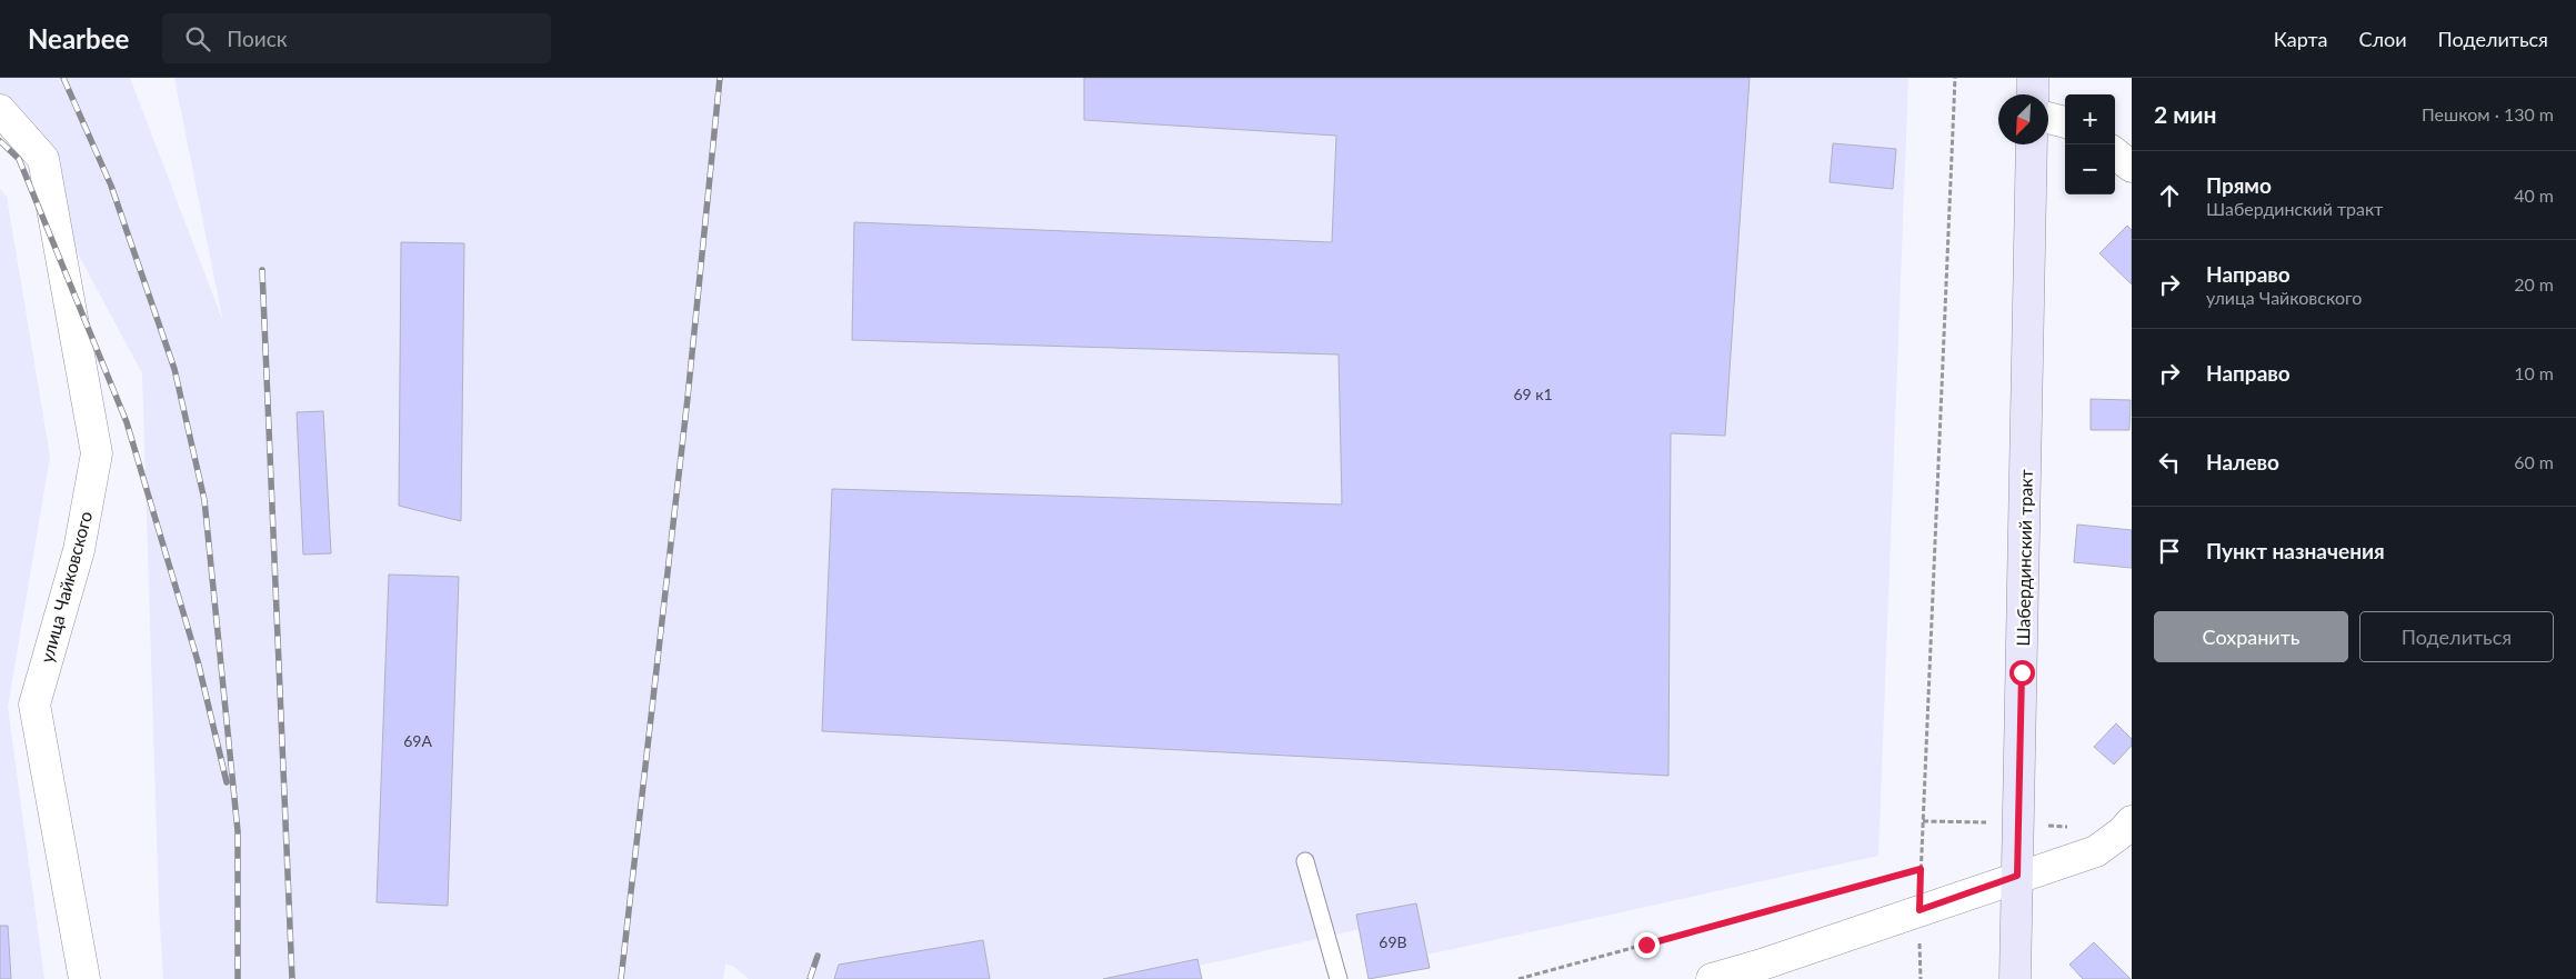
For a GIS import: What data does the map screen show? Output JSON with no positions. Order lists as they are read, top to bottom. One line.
{"streets":{"main road":["Шабердинский тракт"],"street":["улица Чайковского"]},"house_numbers":["69 к1","69А","69В"],"north":"bottom left","page":{"header":"Nearbee","search":"Поиск","nav":["Карта","Слои","Поделиться"],"heading":["2 мин","Пешком · 130 m"],"map_buttons":["+","−"],"list":[["Прямо","Шабердинский тракт","40 m"],["Направо","улица Чайковского","20 m"],["Направо","10 m"],["Налево","60 m"],"Пункт назначения"],"buttons":["Сохранить","Поделиться"]}}
